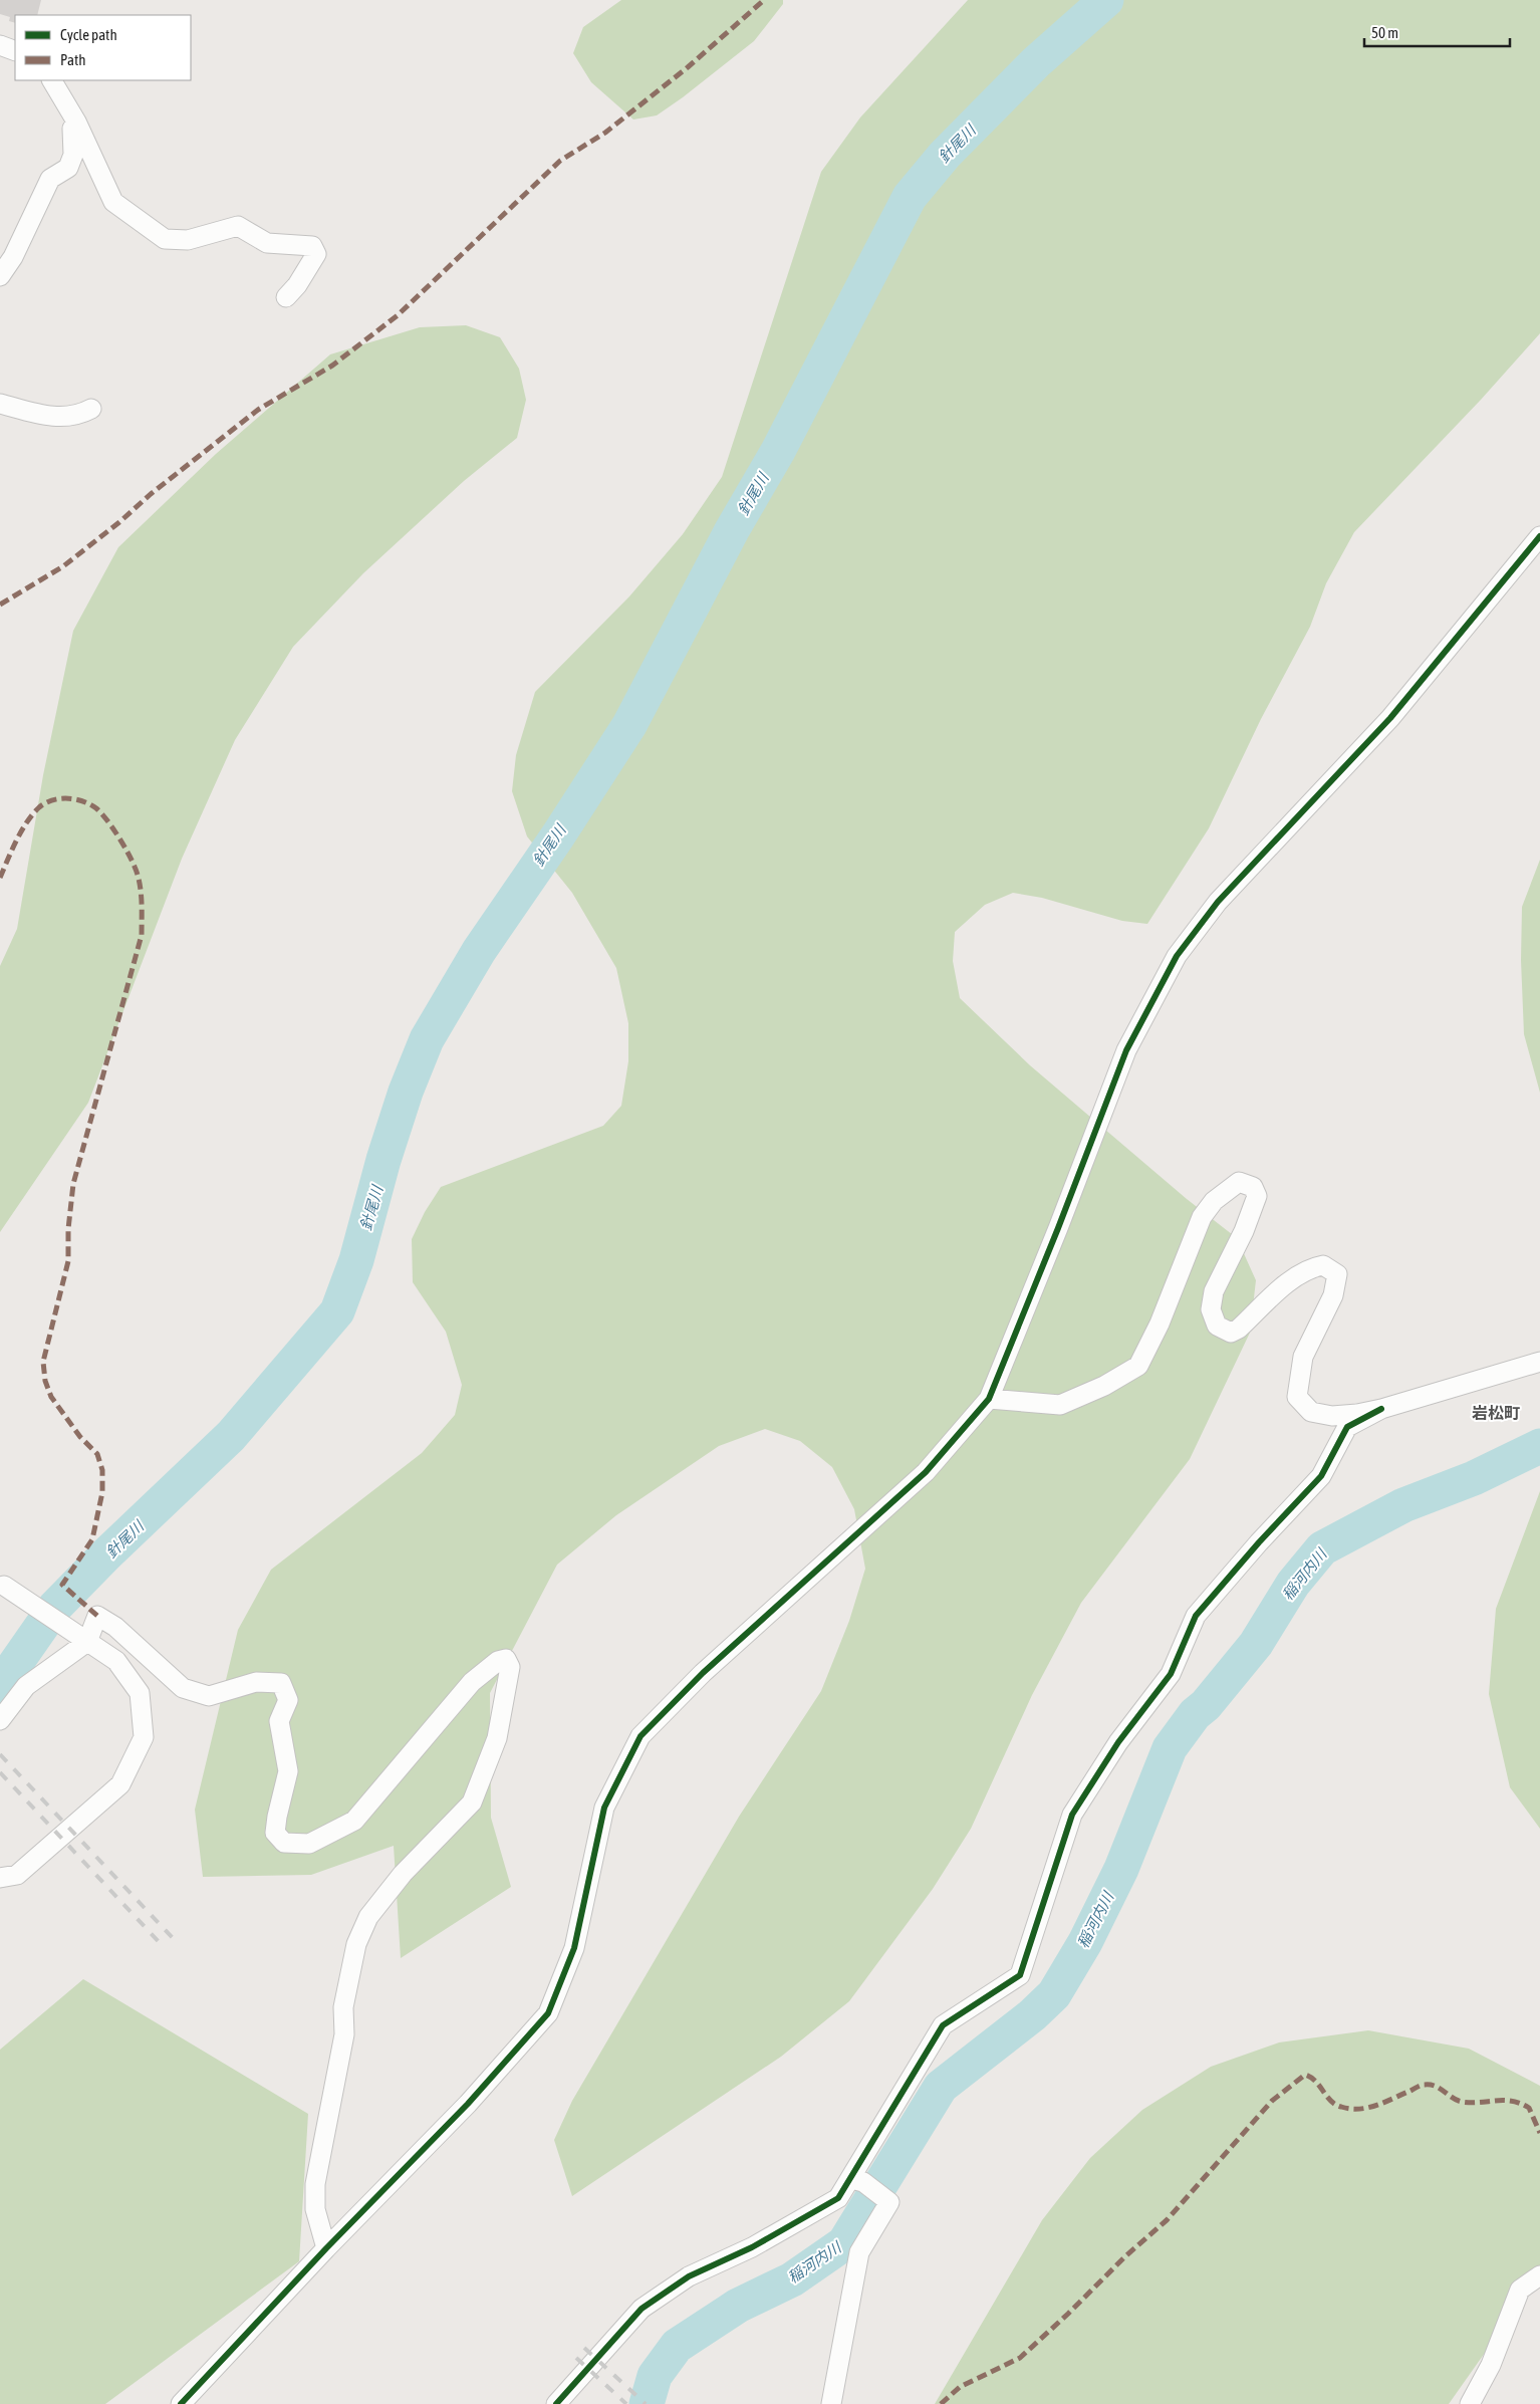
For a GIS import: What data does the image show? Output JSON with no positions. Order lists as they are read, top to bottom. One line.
{"districts":["岩松町"],"water":["針尾川","稲河内川"],"legend":["Cycle path","Path"],"scale_bar":"50 m"}
